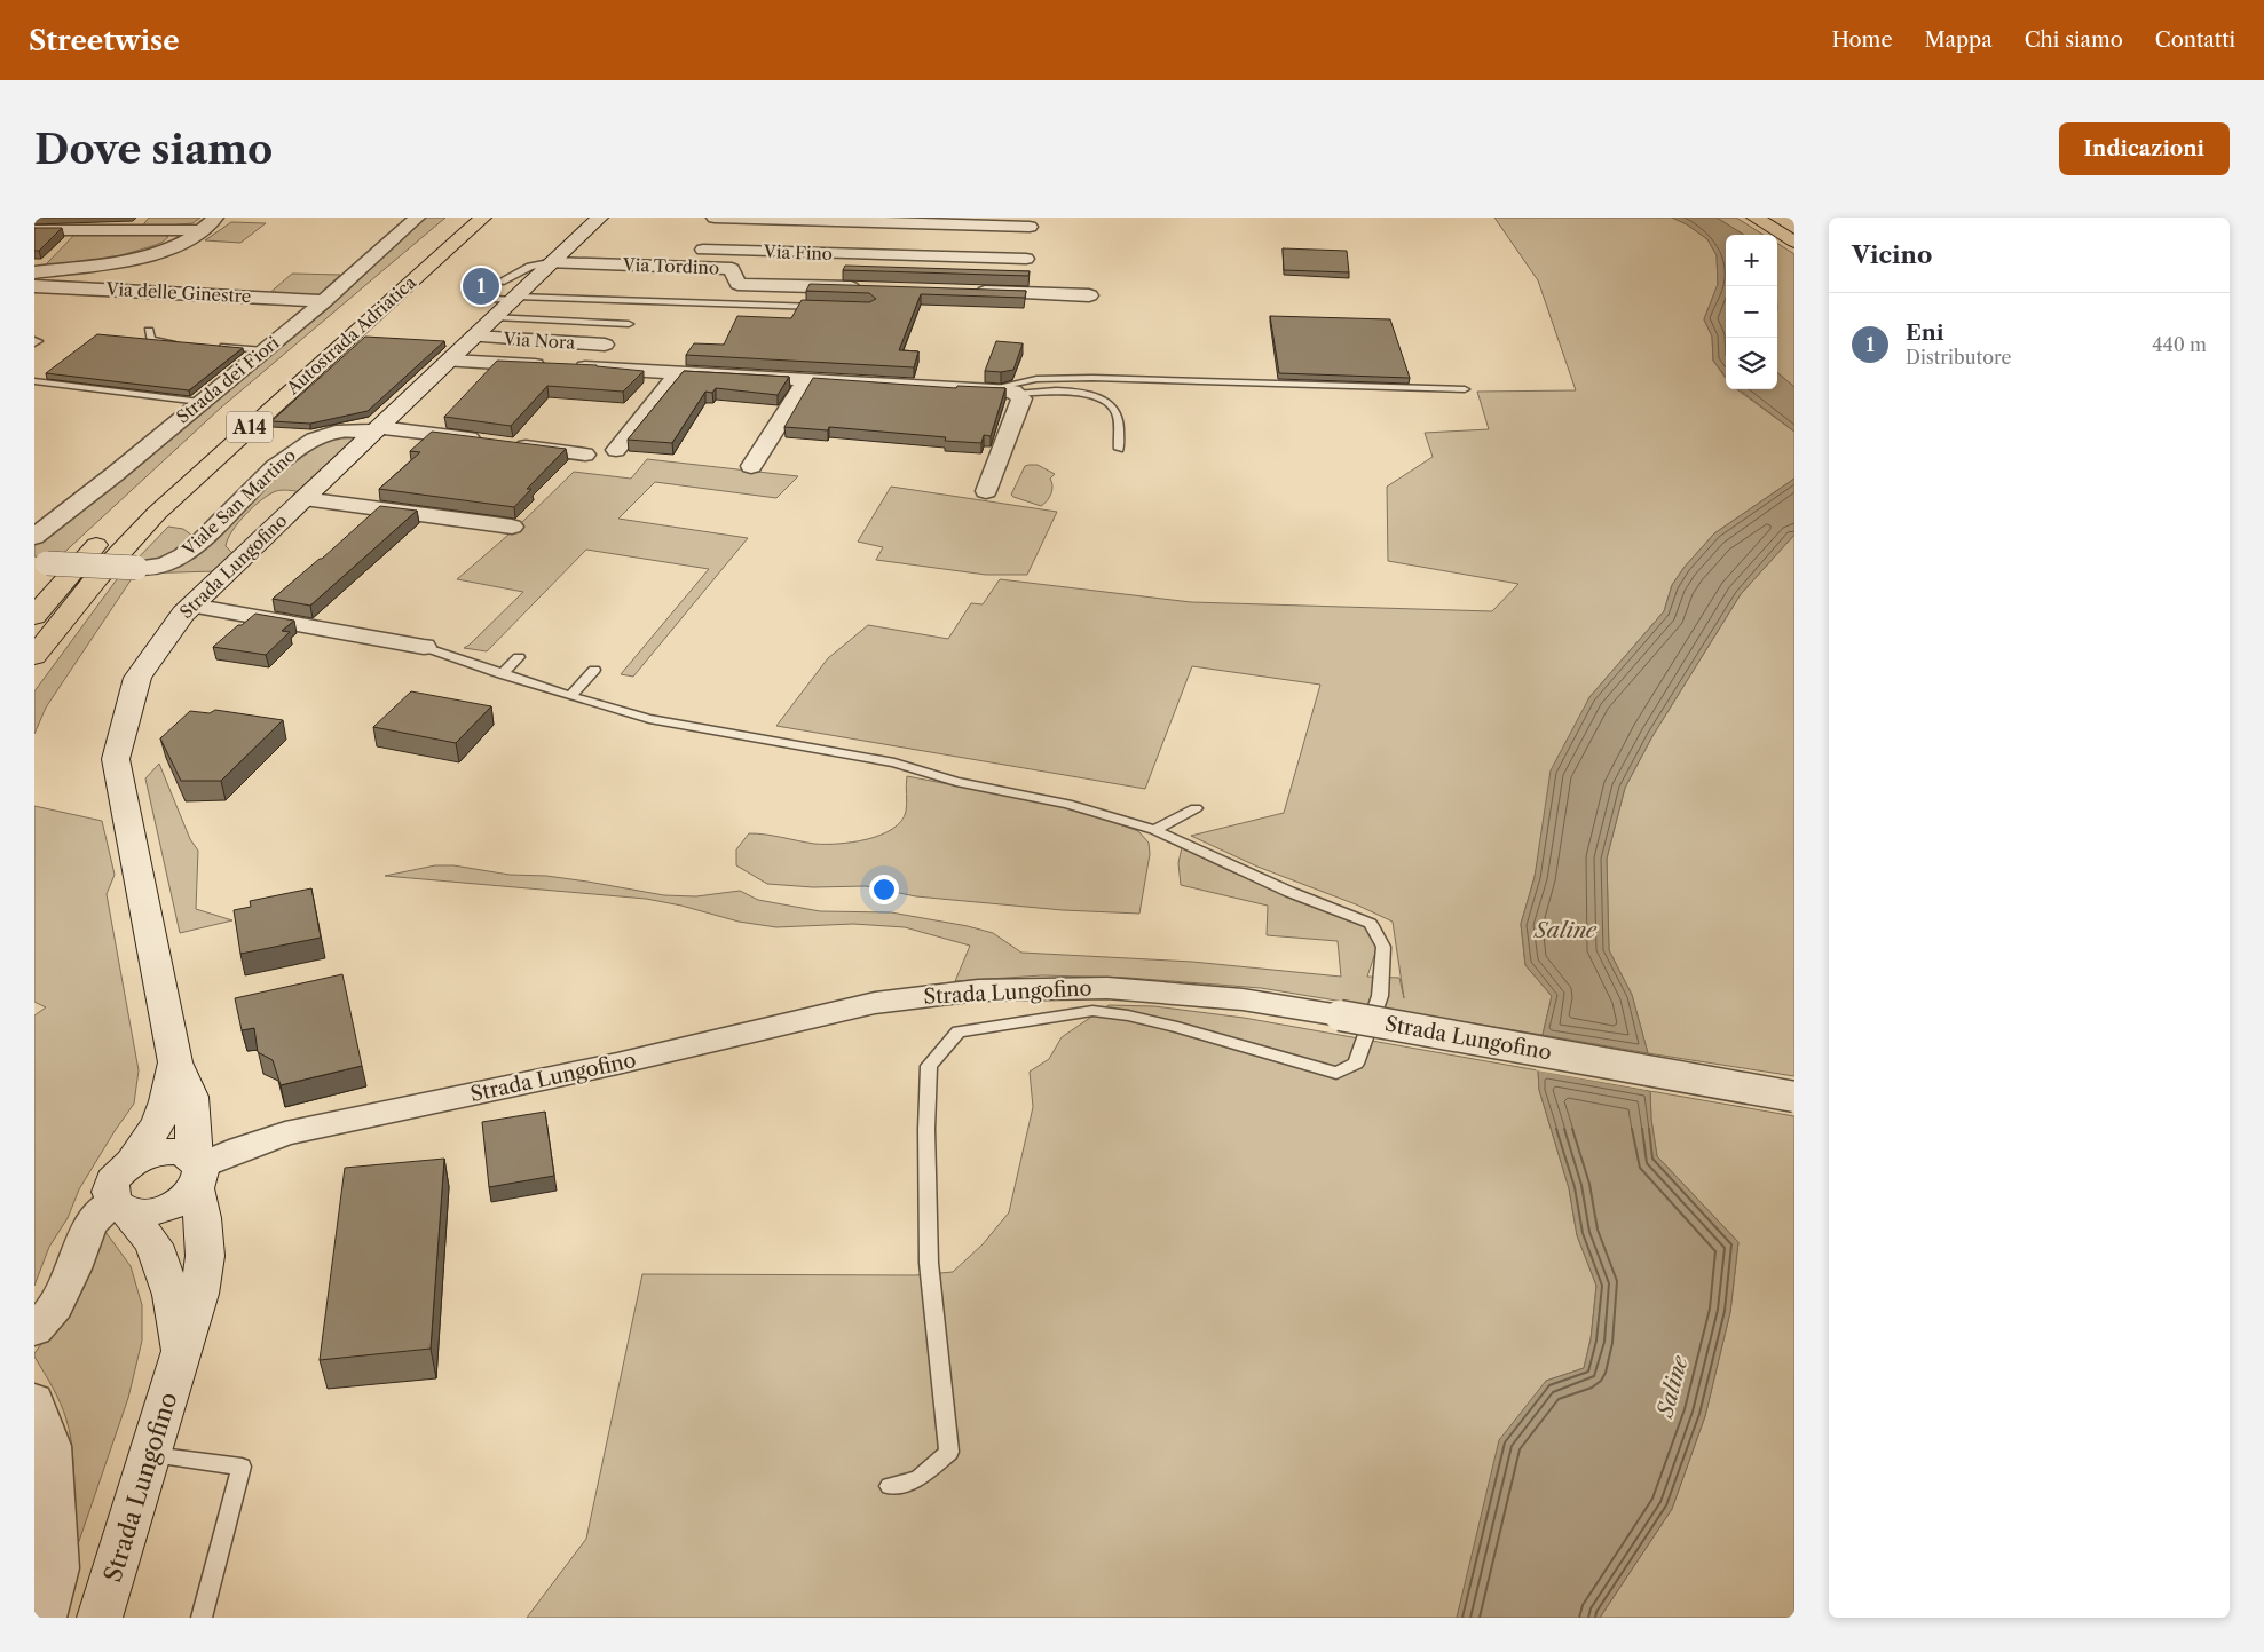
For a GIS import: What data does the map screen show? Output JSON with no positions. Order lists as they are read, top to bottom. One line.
{"streets":{"main road":["Autostrada Adriatica","A14","Strada Lungofino"],"street":["Via Fino","Via Tordino","Via delle Ginestre","Via Nora","Strada dei Fiori","Viale San Martino"]},"crossings":[["Via Tordino","Strada Lungofino"],["Via delle Ginestre","Strada dei Fiori"],["Via Nora","Strada Lungofino"],["Viale San Martino","Strada Lungofino"]],"water":["Saline"],"page":{"header":"Streetwise","nav":["Home","Mappa","Chi siamo","Contatti"],"buttons":"Indicazioni","title":"Dove siamo","heading":"Vicino","map_buttons":["+","−"],"pins":"1","list":[{"mark":"1","name":"Eni","note":"Distributore","value":"440 m"}]}}
